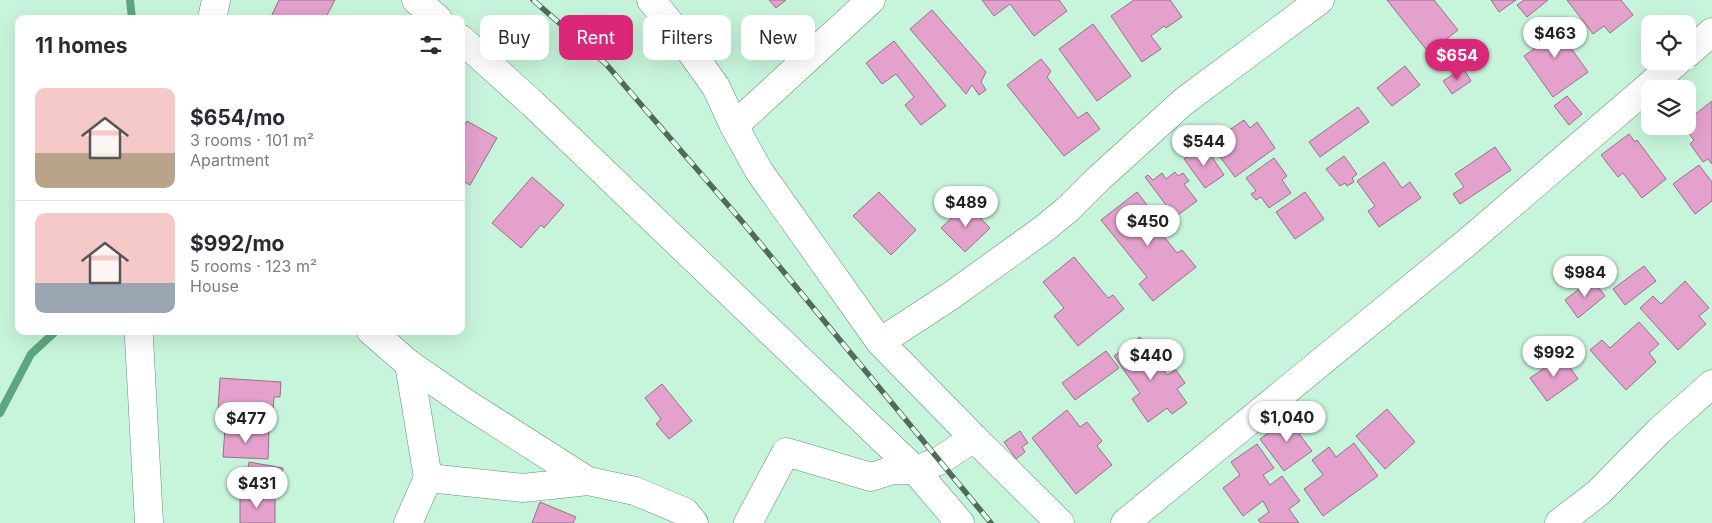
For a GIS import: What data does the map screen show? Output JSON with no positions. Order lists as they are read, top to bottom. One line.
{"page":{"chip":["Buy","Rent","Filters","New"],"heading":"11 homes","price":["$463","$654","$544","$489","$450","$984","$992","$440","$1,040","$477","$431"],"list":[{"name":"$654/mo","note":"3 rooms · 101 m² · Apartment"},{"name":"$992/mo","note":"5 rooms · 123 m² · House"}]}}
